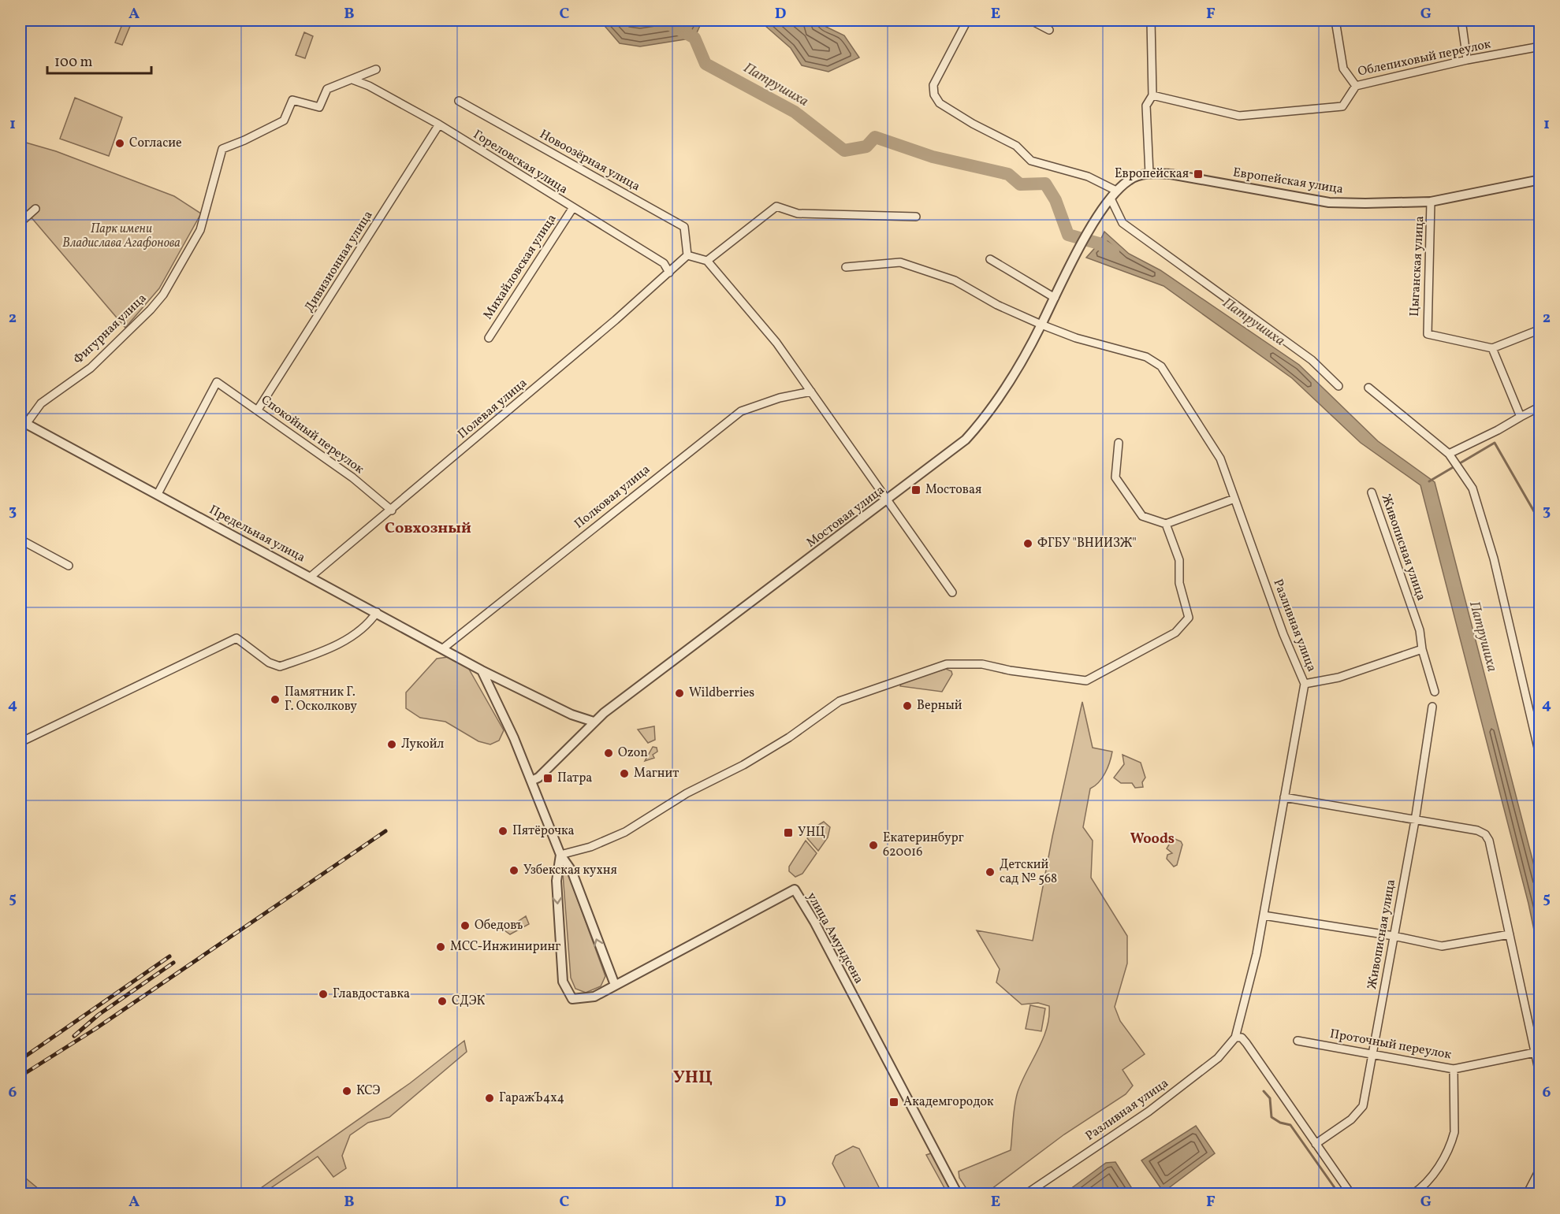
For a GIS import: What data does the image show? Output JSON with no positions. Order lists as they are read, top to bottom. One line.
{"streets":{"street":["Облепиховый переулок","Новоозёрная улица","Гореловская улица","Европейская улица","Дивизионная улица","Цыганская улица","Михайловская улица","Фигурная улица","Полевая улица","Спокойный переулок","Полковая улица","Мостовая улица","Предельная улица","Живописная улица","Разливная улица","улица Амундсена","Проточный переулок"]},"crossings":[["Новоозёрная улица","Полевая улица"],["Гореловская улица","Дивизионная улица"],["Гореловская улица","Михайловская улица"],["Гореловская улица","Фигурная улица"],["Гореловская улица","Полевая улица"],["Европейская улица","Цыганская улица"],["Европейская улица","Мостовая улица"],["Дивизионная улица","Спокойный переулок"],["Фигурная улица","Предельная улица"],["Полевая улица","Спокойный переулок"],["Полевая улица","Предельная улица"],["Спокойный переулок","Предельная улица"],["Полковая улица","Предельная улица"],["Мостовая улица","Предельная улица"],["Мостовая улица","Разливная улица"],["Живописная улица","Проточный переулок"]],"districts":["Совхозный","Woods","УНЦ"],"water":["Патрушиха"],"parks":["Парк имени Владислава Агафонова"],"places":{"other":["Согласие","ФГБУ \"ВНИИЗЖ\"","Wildberries","Памятник Г. Г. Осколкову","Верный","Лукойл","Ozon","Магнит","Пятёрочка","Екатеринбург 620016","Узбекская кухня","Детский сад № 568","Обедовъ","МСС-Инжиниринг","Главдоставка","СДЭК","КСЭ","ГаражЪ4х4"],"transit":["Европейская","Мостовая","Патра","УНЦ","Академгородок"]},"scale_bar":"100 m","grid":{"columns":["A","B","C","D","E","F","G"],"rows":["1","2","3","4","5","6"]}}
